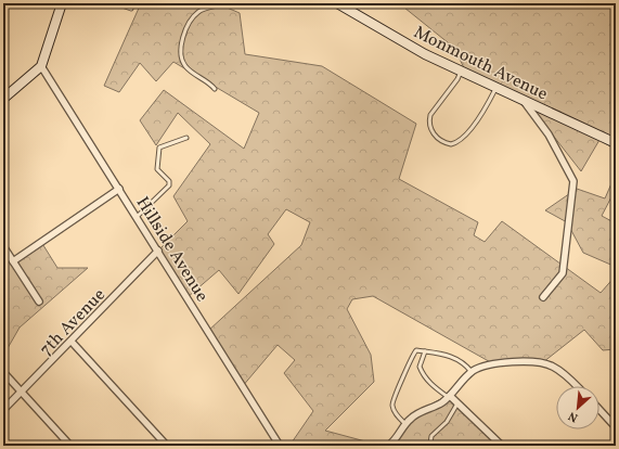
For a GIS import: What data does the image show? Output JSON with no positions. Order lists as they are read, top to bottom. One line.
{"streets":{"street":["Monmouth Avenue","Hillside Avenue","7th Avenue"]},"crossings":[["Hillside Avenue","7th Avenue"]],"north":"bottom left"}
